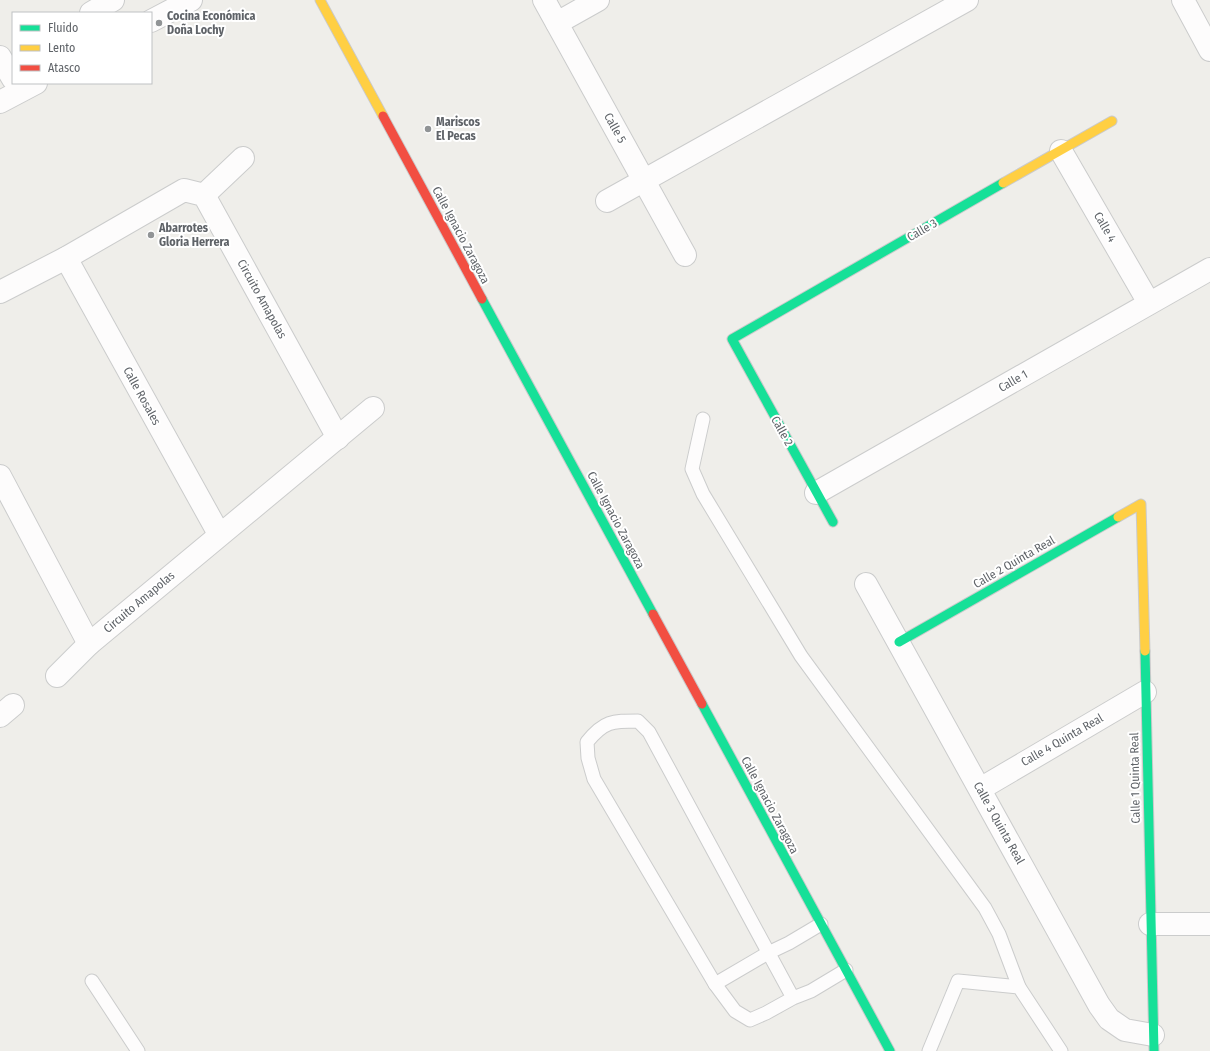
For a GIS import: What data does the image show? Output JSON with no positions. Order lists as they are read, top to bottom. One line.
{"streets":{"street":["Calle 5","Calle 4","Calle 3","Calle Ignacio Zaragoza","Circuito Amapolas","Calle 1","Calle Rosales","Calle 2","Calle 2 Quinta Real","Calle 4 Quinta Real","Calle 1 Quinta Real","Calle 3 Quinta Real"]},"crossings":[["Calle 4","Calle 3"],["Calle 4","Calle 1"],["Calle 3","Calle 2"],["Circuito Amapolas","Calle Rosales"],["Calle 1","Calle 2"],["Calle 2 Quinta Real","Calle 1 Quinta Real"],["Calle 2 Quinta Real","Calle 3 Quinta Real"],["Calle 4 Quinta Real","Calle 1 Quinta Real"],["Calle 4 Quinta Real","Calle 3 Quinta Real"],["Calle 1 Quinta Real","Calle 3 Quinta Real"]],"places":["Cocina Económica Doña Lochy","Mariscos El Pecas","Abarrotes Gloria Herrera"],"legend":["Fluido","Lento","Atasco"]}
